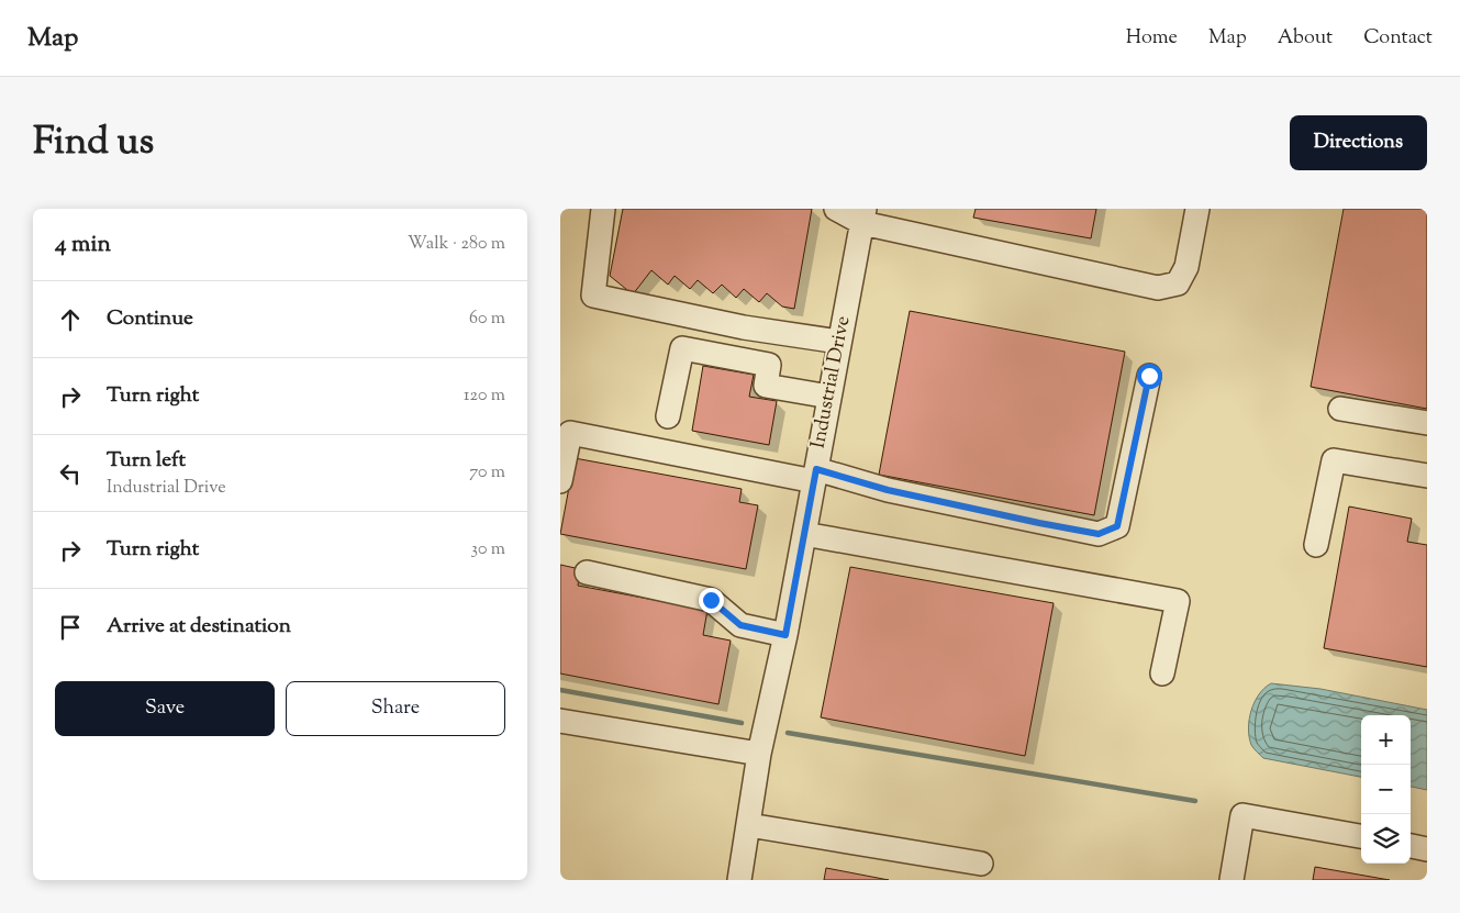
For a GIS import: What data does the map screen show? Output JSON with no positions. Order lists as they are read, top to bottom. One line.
{"streets":{"street":["Industrial Drive"]},"page":{"header":"Map","nav":["Home","Map","About","Contact"],"title":"Find us","buttons":["Directions",["Save","Share"]],"heading":["4 min","Walk · 280 m"],"list":[["Continue","60 m"],["Turn right","120 m"],["Turn left","Industrial Drive","70 m"],["Turn right","30 m"],"Arrive at destination"],"map_buttons":["+","−"]}}
